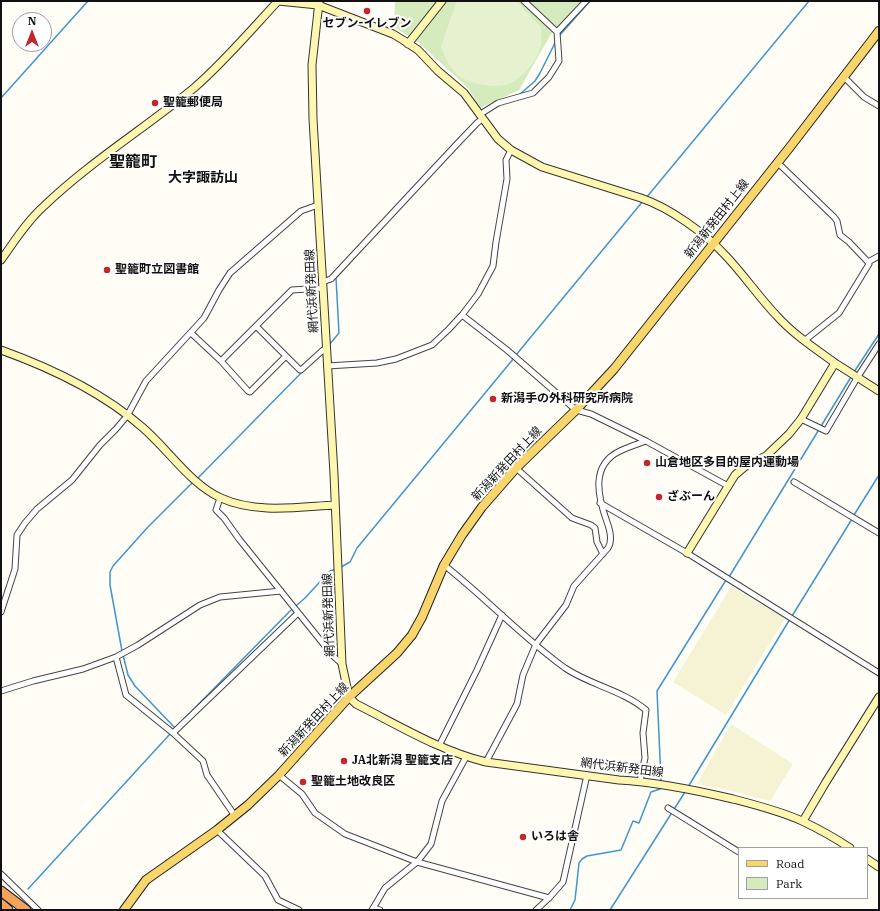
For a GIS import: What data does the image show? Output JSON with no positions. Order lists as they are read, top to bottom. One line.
{"streets":{"main road":["新潟新発田村上線"],"street":["網代浜新発田線"]},"crossings":[["新潟新発田村上線","網代浜新発田線"]],"districts":["聖籠町","大字諏訪山"],"places":["セブン-イレブン","聖籠郵便局","聖籠町立図書館","新潟手の外科研究所病院","山倉地区多目的屋内運動場","ざぶーん","JA北新潟 聖籠支店","聖籠土地改良区","いろは舎"],"legend":["Road","Park"],"north":"top"}
